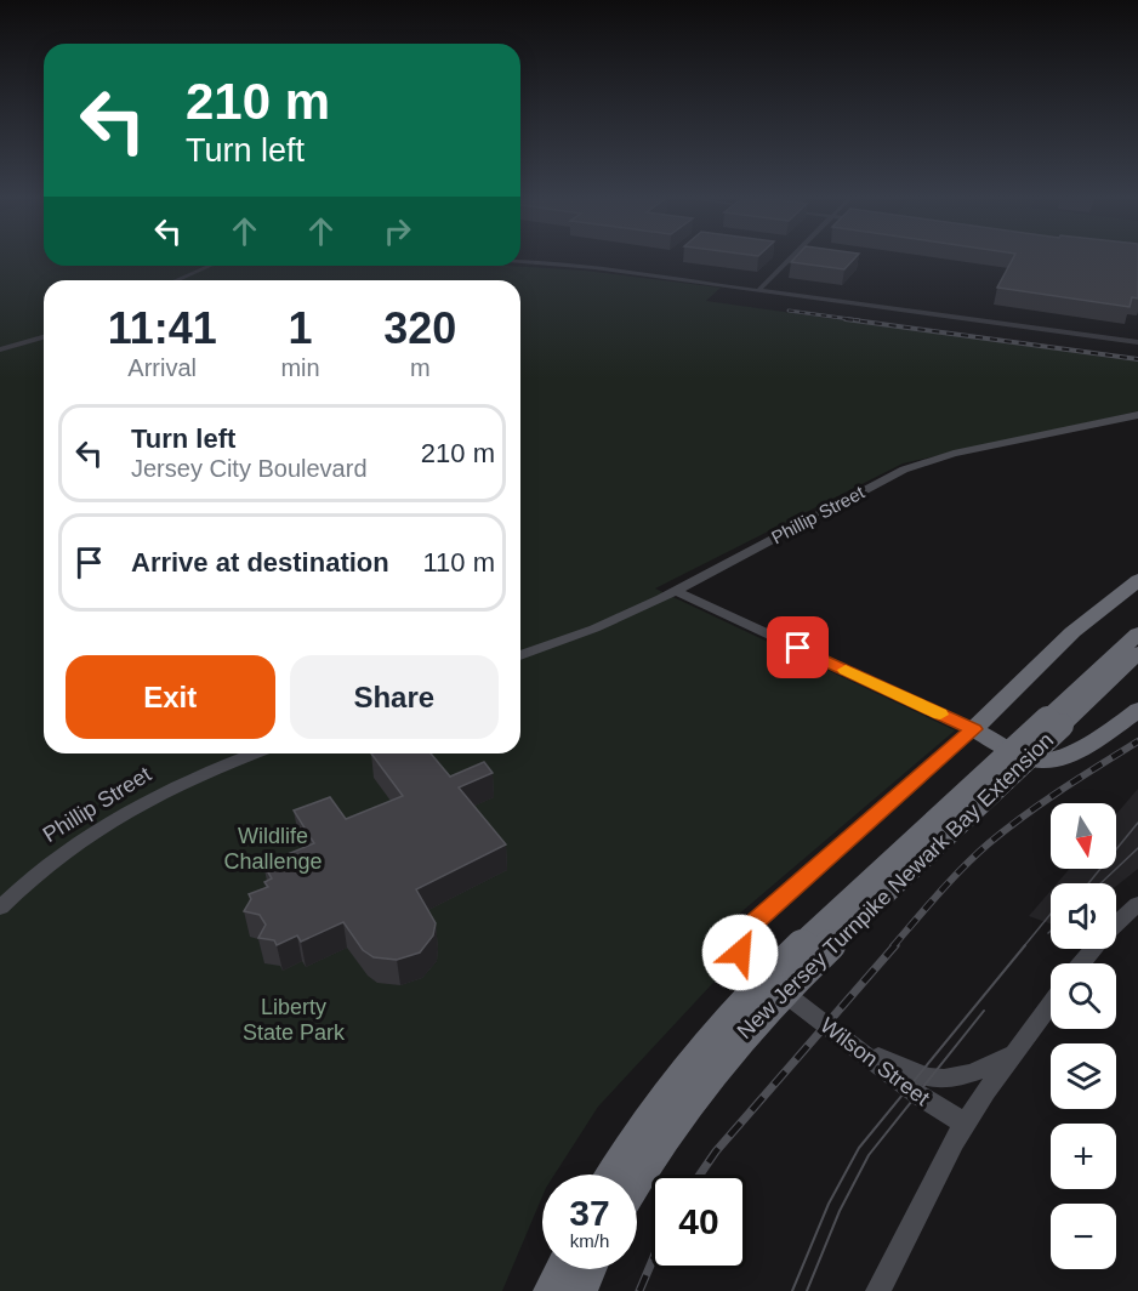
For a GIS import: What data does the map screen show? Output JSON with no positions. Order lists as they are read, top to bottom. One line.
{"streets":{"highway":["New Jersey Turnpike Newark Bay Extension"],"street":["Phillip Street","Wilson Street"]},"parks":["Wildlife Challenge","Liberty State Park"],"north":"bottom","page":{"turn":["210 m","Turn left"],"eta":["11:41","Arrival","1","min","320","m"],"list":[{"name":"Turn left","note":"Jersey City Boulevard","value":"210 m"},{"name":"Arrive at destination","value":"110 m"}],"buttons":["Exit","Share"],"map_buttons":["+","−"],"speed":"37 km/h","limit":"40"}}
